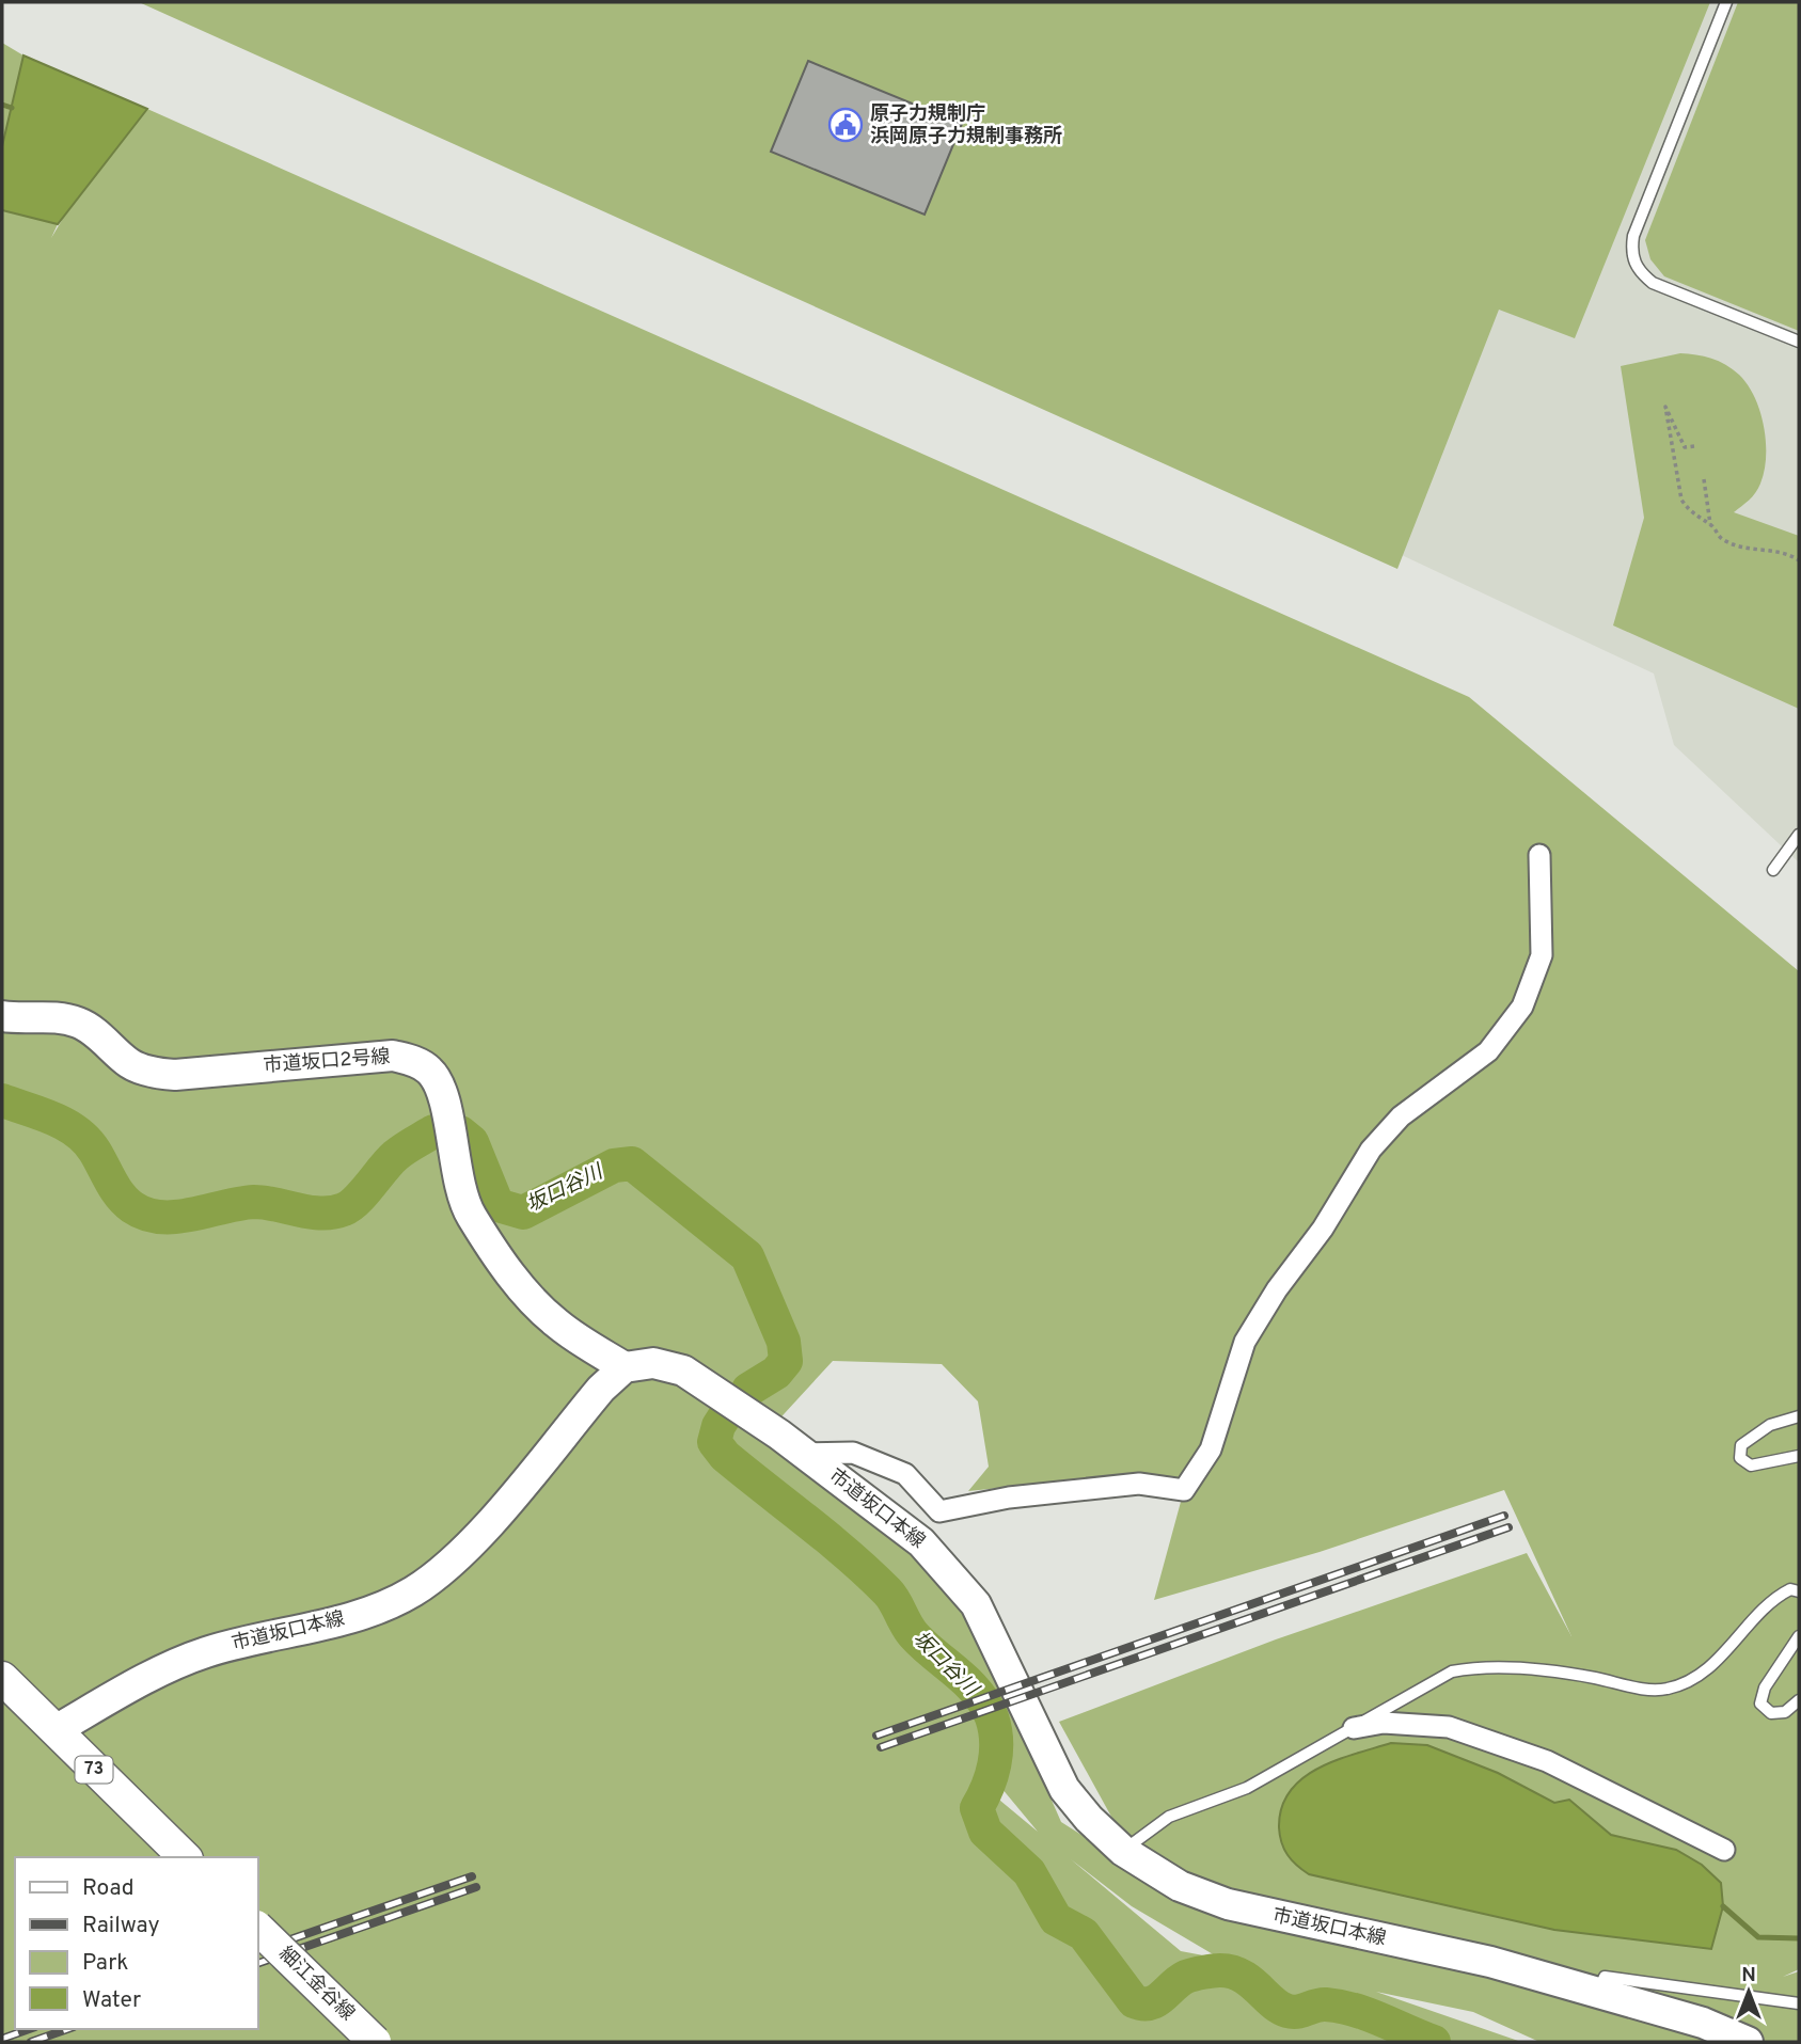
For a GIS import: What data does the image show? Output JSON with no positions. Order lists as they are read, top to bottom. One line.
{"streets":{"main road":["73","細江金谷線"],"street":["市道坂口2号線","市道坂口本線"]},"crossings":[["市道坂口2号線","市道坂口本線"],["市道坂口本線","73"]],"water":["坂口谷川"],"places":{"public building":["原子力規制庁 浜岡原子力規制事務所"]},"legend":["Road","Railway","Park","Water"],"north":"top"}
